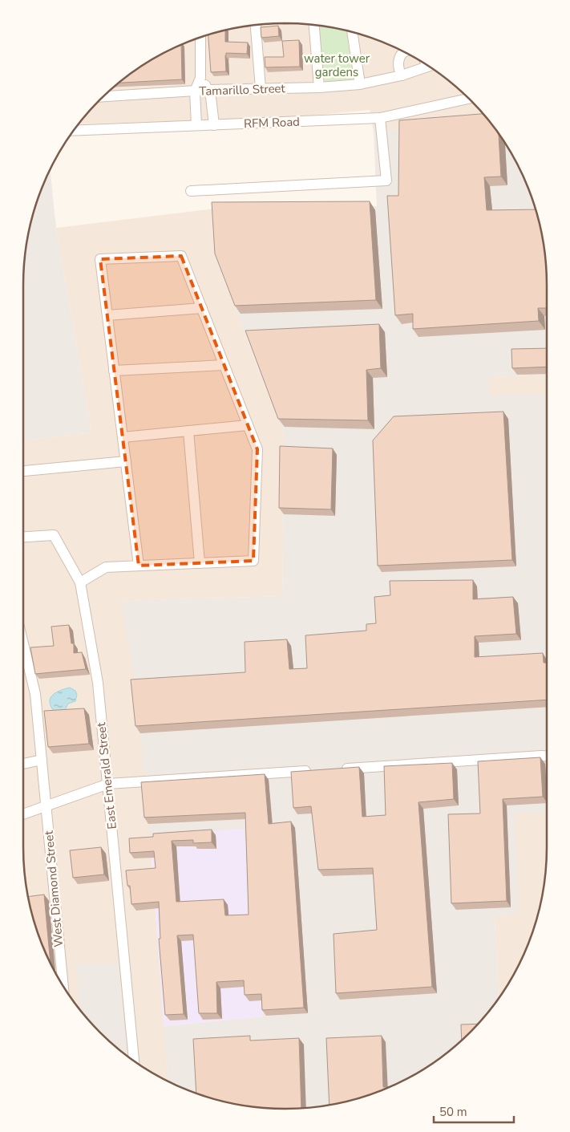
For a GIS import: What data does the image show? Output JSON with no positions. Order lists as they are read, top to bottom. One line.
{"streets":{"street":["Tamarillo Street","RFM Road","East Emerald Street","West Diamond Street"]},"parks":["water tower gardens"],"scale_bar":"50 m"}
